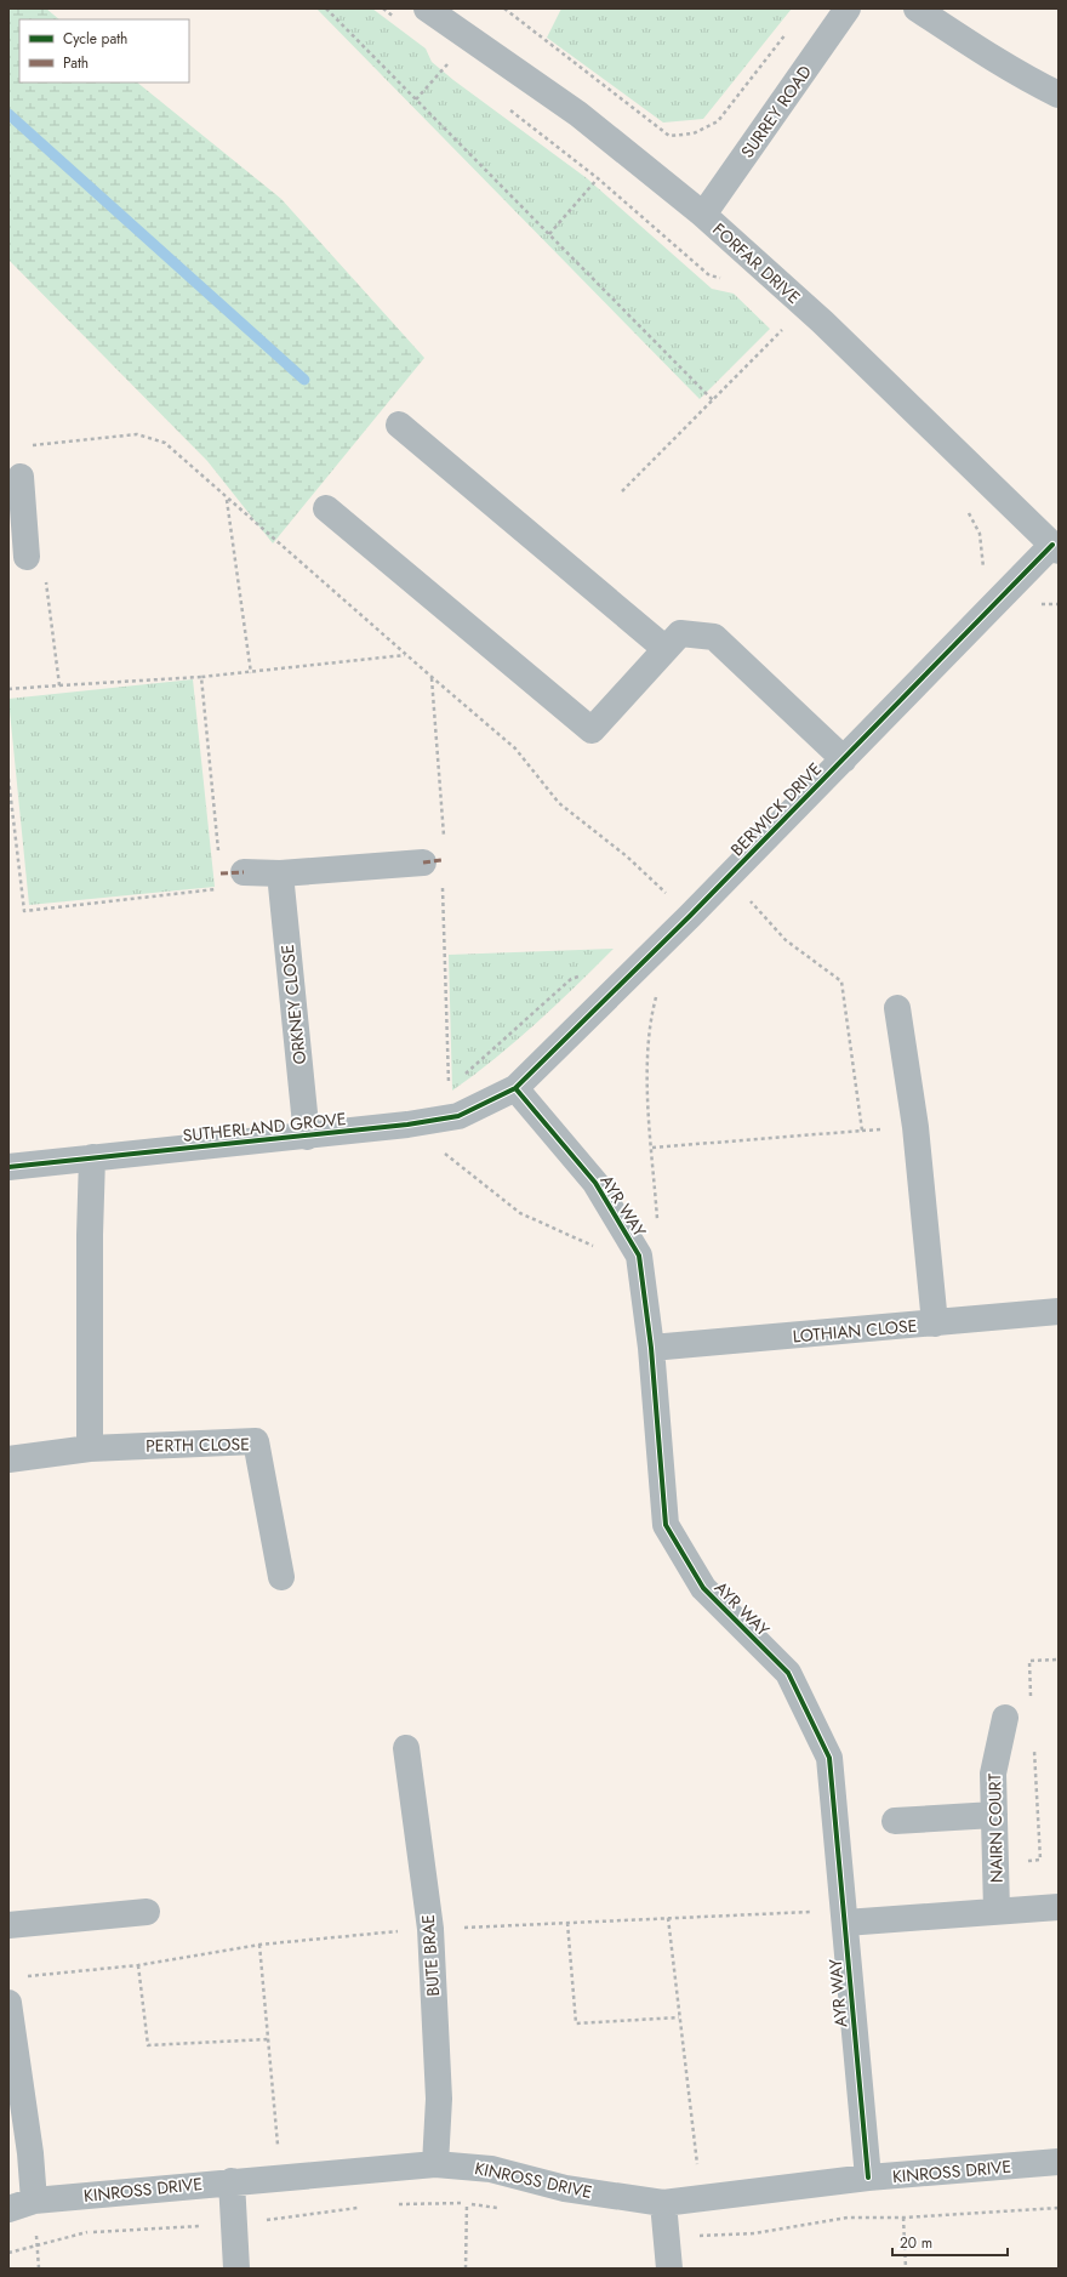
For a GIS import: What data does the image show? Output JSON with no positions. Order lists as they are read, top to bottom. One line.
{"streets":{"street":["SURREY ROAD","FORFAR DRIVE","BERWICK DRIVE","ORKNEY CLOSE","SUTHERLAND GROVE","AYR WAY","LOTHIAN CLOSE","PERTH CLOSE","NAIRN COURT","BUTE BRAE","KINROSS DRIVE"]},"crossings":[["SURREY ROAD","FORFAR DRIVE"],["FORFAR DRIVE","BERWICK DRIVE"],["BERWICK DRIVE","SUTHERLAND GROVE"],["BERWICK DRIVE","AYR WAY"],["ORKNEY CLOSE","SUTHERLAND GROVE"],["SUTHERLAND GROVE","AYR WAY"],["AYR WAY","LOTHIAN CLOSE"],["AYR WAY","KINROSS DRIVE"],["BUTE BRAE","KINROSS DRIVE"]],"legend":["Cycle path","Path"],"scale_bar":"20 m"}
